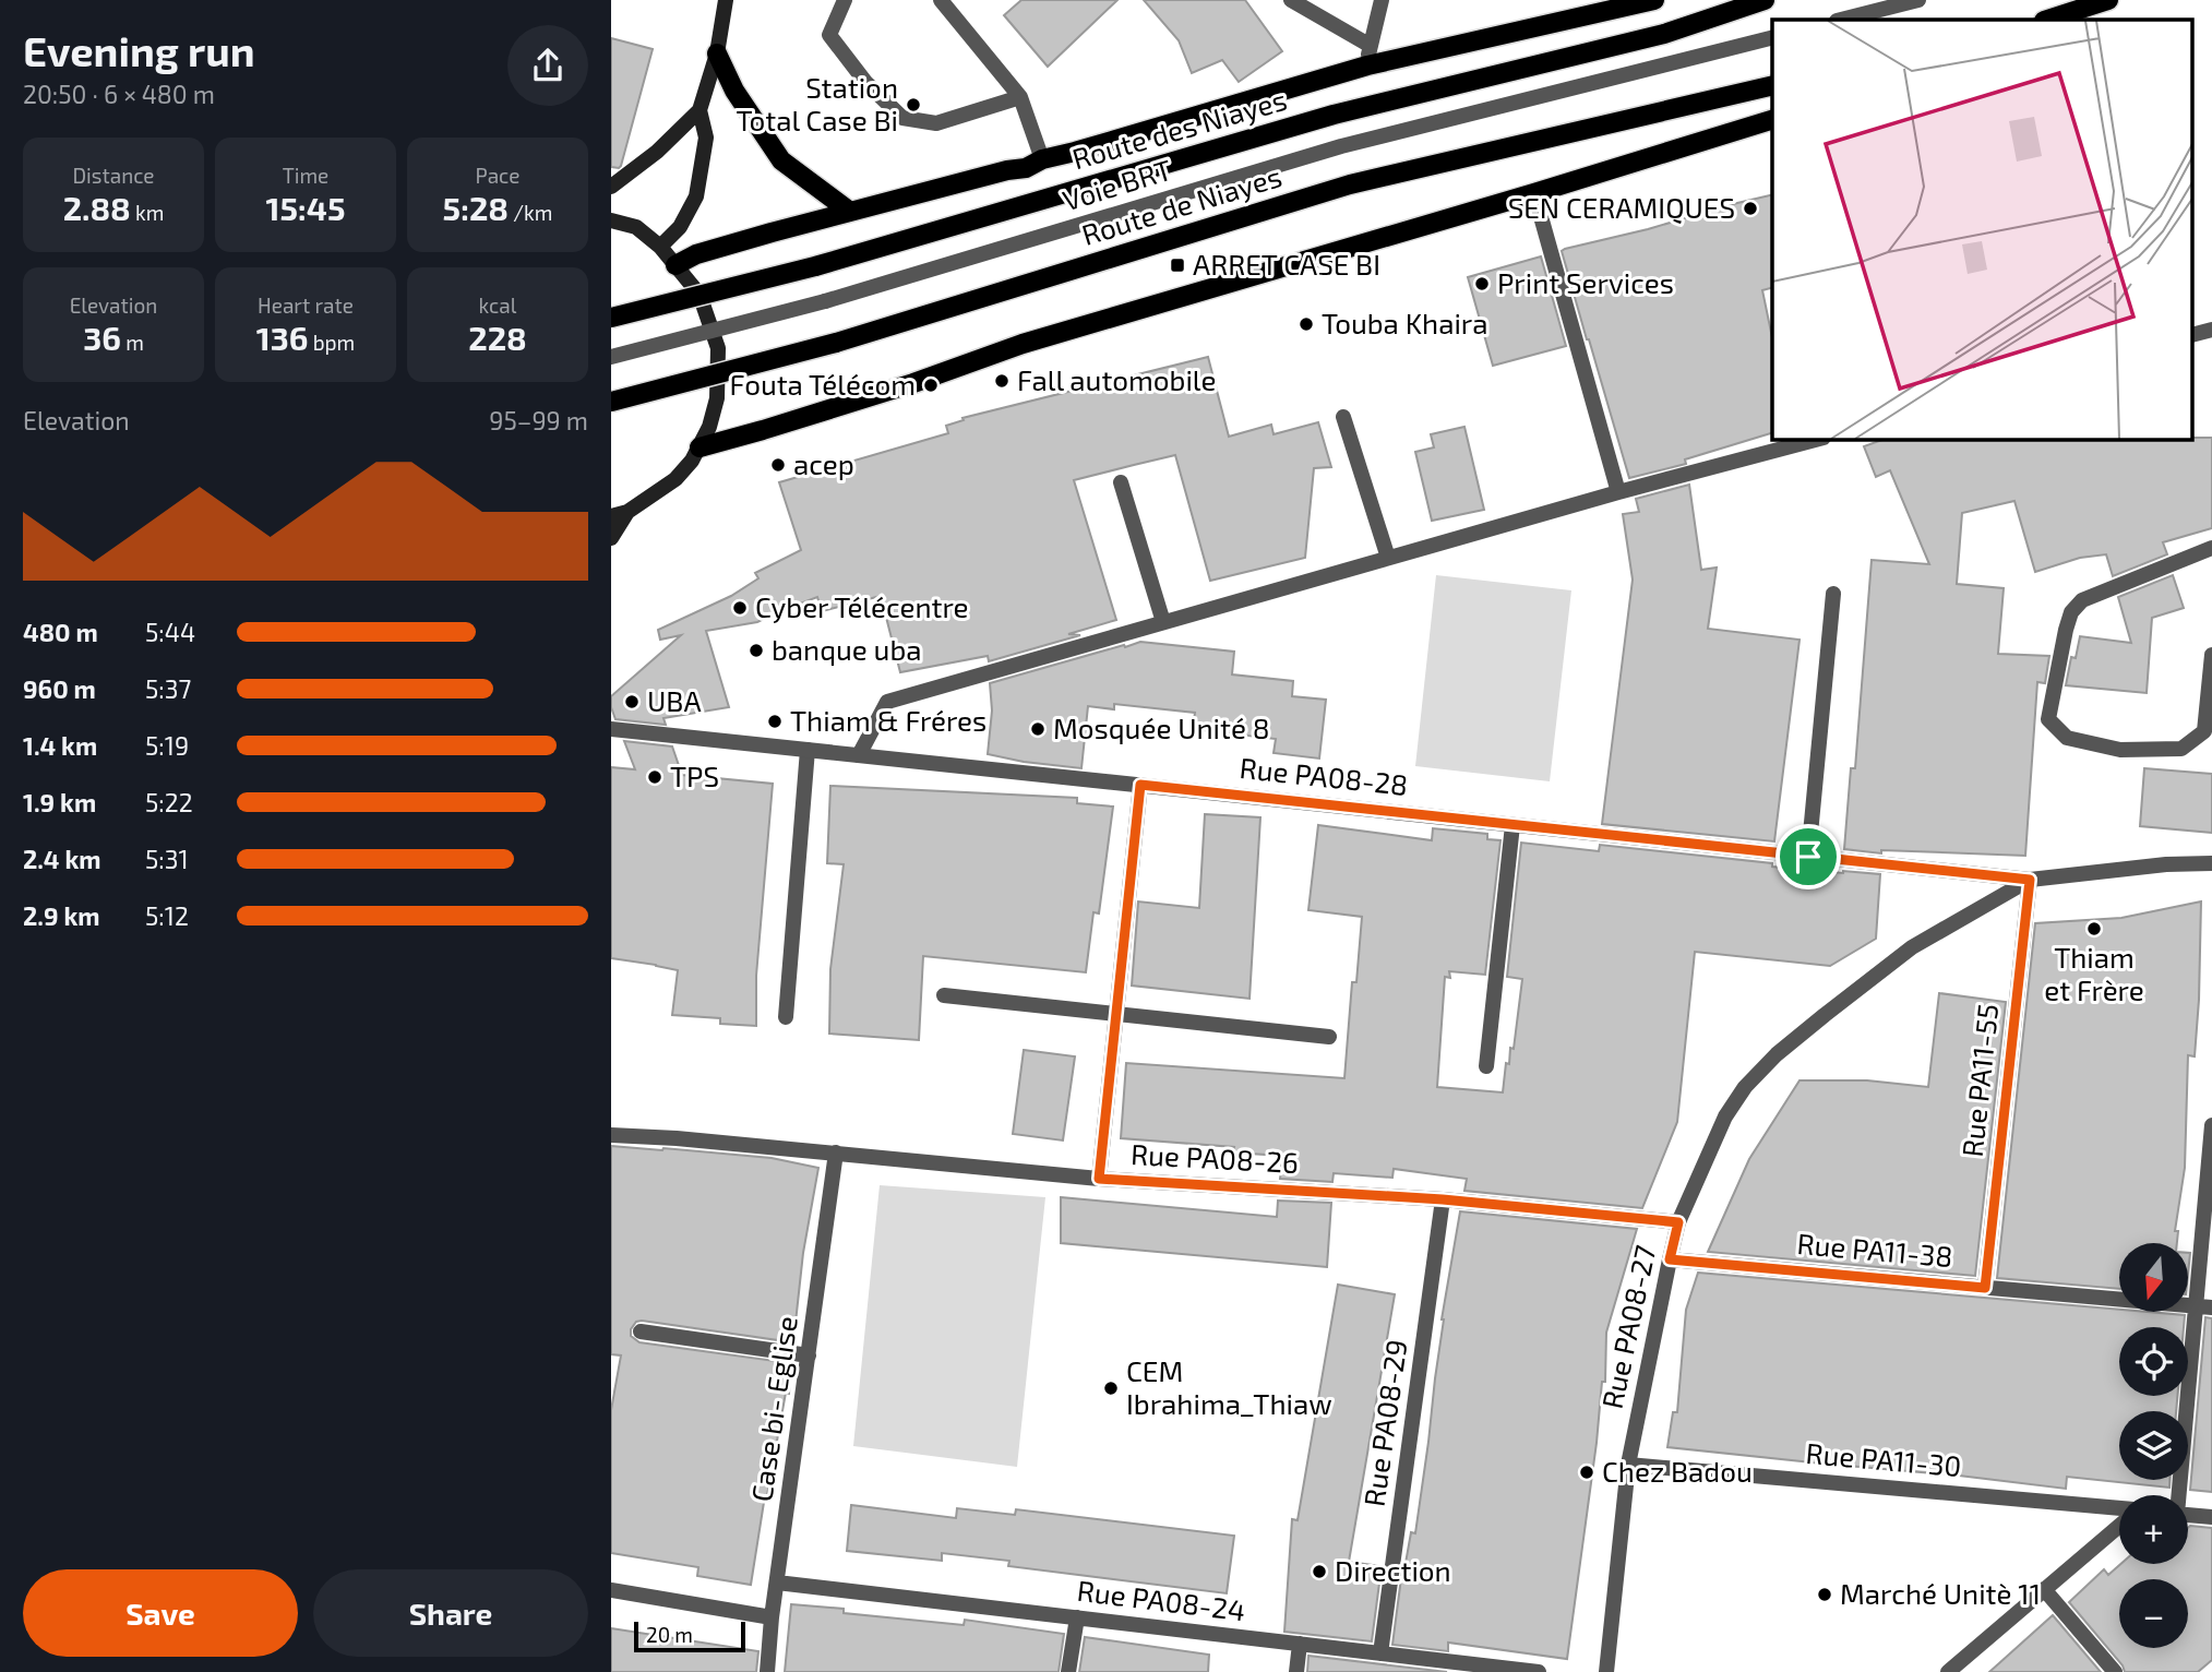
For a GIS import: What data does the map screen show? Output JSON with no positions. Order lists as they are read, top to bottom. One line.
{"streets":{"main road":["Route des Niayes","Route de Niayes"],"street":["Voie BRT","Rue PA08-28","Rue PA11-55","Rue PA08-26","Rue PA11-38","Rue PA08-27","Case bi- Eglise","Rue PA08-29","Rue PA11-30","Rue PA08-24"]},"crossings":[["Rue PA08-28","Rue PA11-55"],["Rue PA08-28","Rue PA08-27"],["Rue PA11-55","Rue PA11-38"],["Rue PA11-55","Rue PA08-27"],["Rue PA08-26","Rue PA08-27"],["Rue PA08-26","Case bi- Eglise"],["Rue PA08-26","Rue PA08-29"],["Rue PA11-38","Rue PA08-27"],["Rue PA08-27","Rue PA11-30"],["Case bi- Eglise","Rue PA08-24"],["Rue PA08-29","Rue PA08-24"]],"places":{"other":["Station Total Case Bi","SEN CERAMIQUES","Print Services","Touba Khaira","Fall automobile","Fouta Télécom","acep","Cyber Télécentre","banque uba","UBA","Thiam & Fréres","Mosquée Unité 8","TPS","Thiam et Frère","CEM Ibrahima_Thiaw","Chez Badou","Direction","Marché Unitè 11"],"transit":["ARRET CASE BI"]},"scale_bar":"20 m","north":"bottom","page":{"heading":["Evening run","20:50 · 6 × 480 m"],"stats":[["Distance","2.88 km"],["Time","15:45"],["Pace","5:28 /km"],["Elevation","36 m"],["Heart rate","136 bpm"],["kcal","228"]],"chart":["Elevation","95–99 m"],"list":[{"name":"480 m","note":"5:44"},{"name":"960 m","note":"5:37"},{"name":"1.4 km","note":"5:19"},{"name":"1.9 km","note":"5:22"},{"name":"2.4 km","note":"5:31"},{"name":"2.9 km","note":"5:12"}],"map_buttons":["+","−"],"buttons":["Save","Share"],"scale":"20 m"}}
